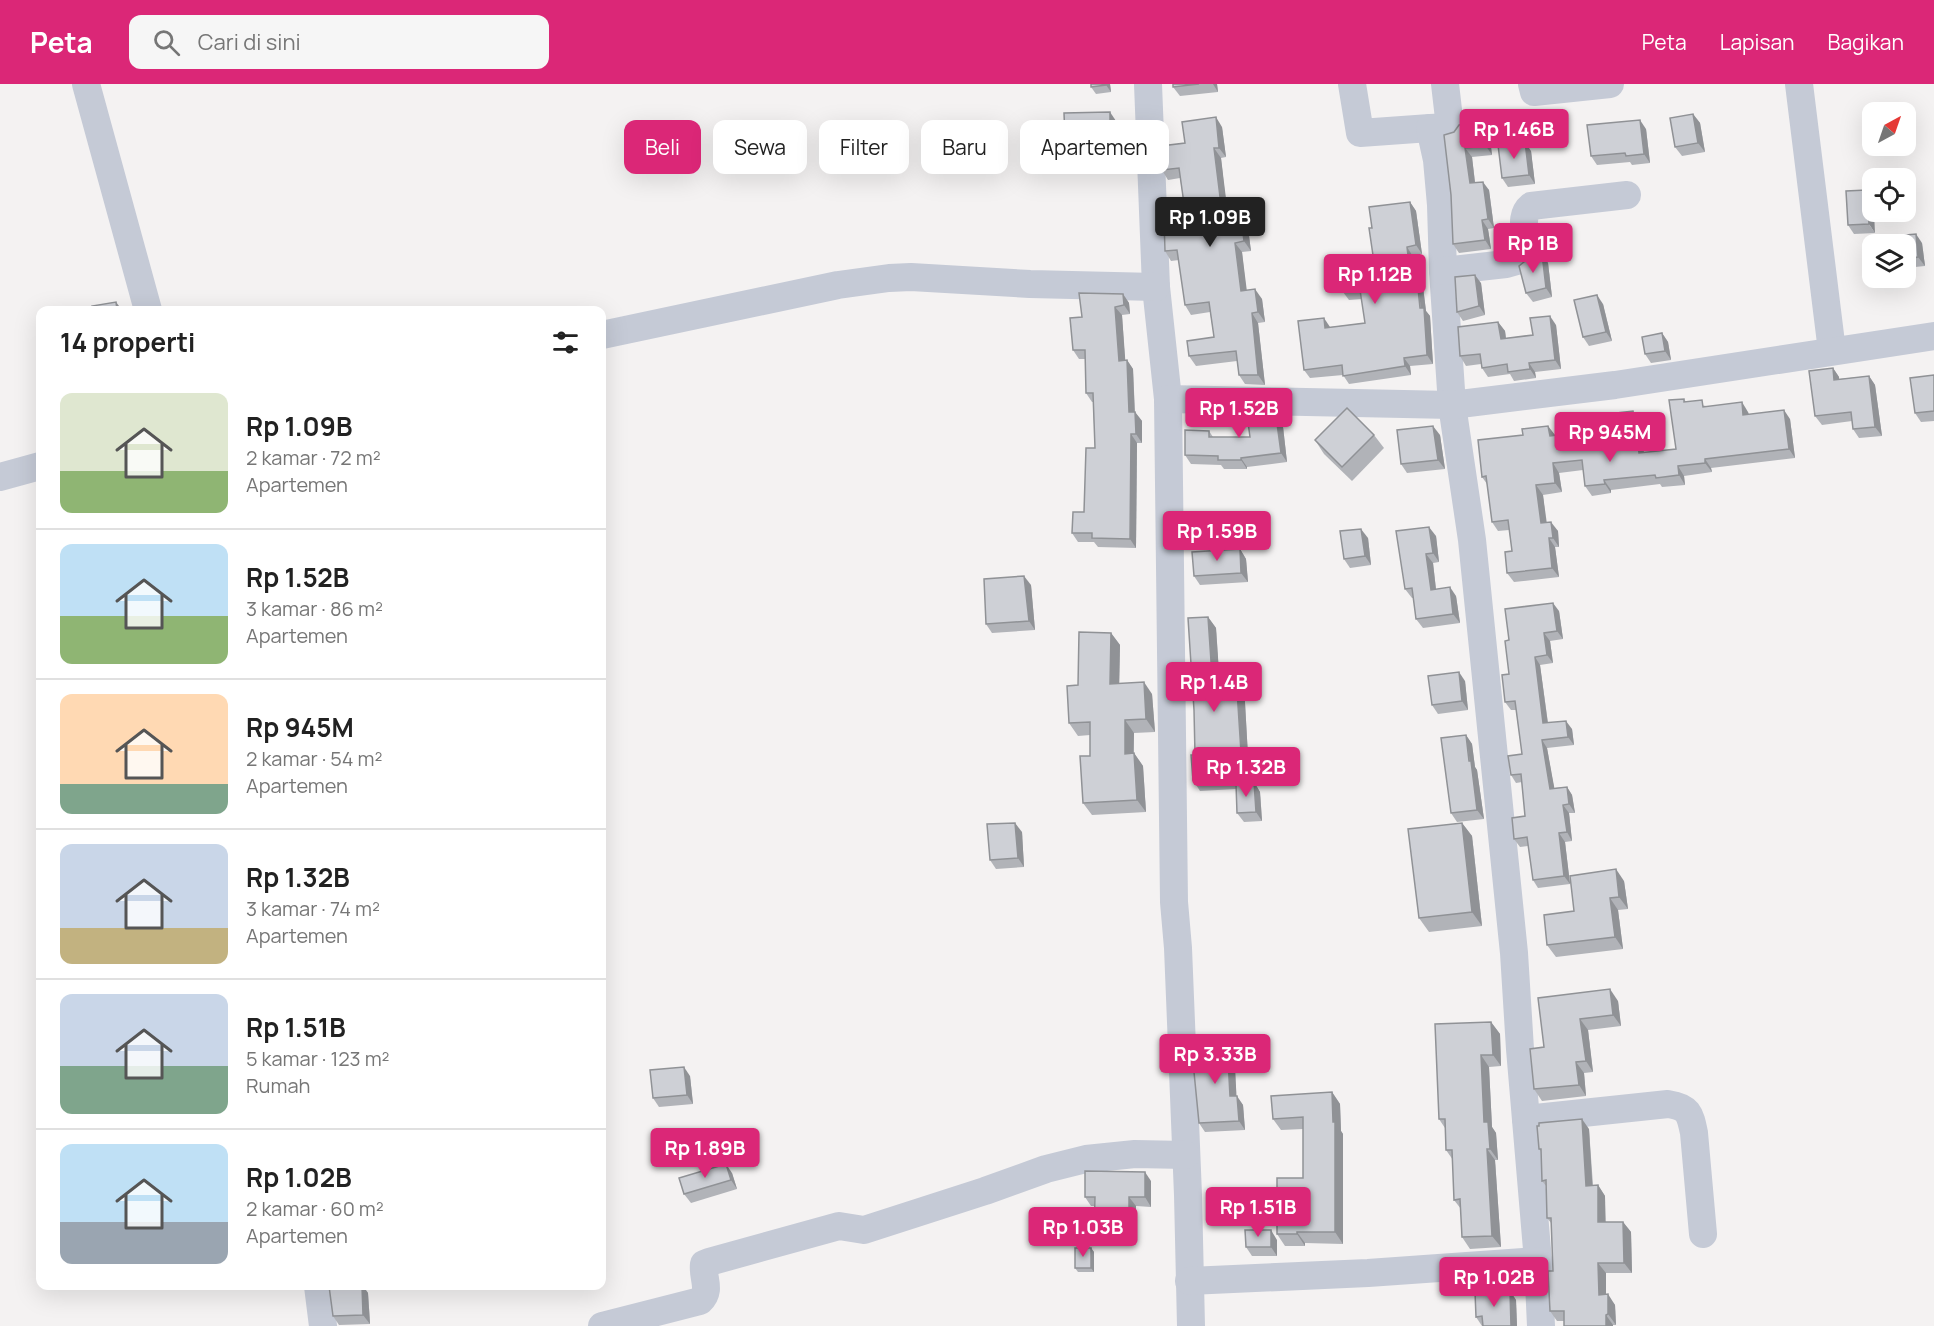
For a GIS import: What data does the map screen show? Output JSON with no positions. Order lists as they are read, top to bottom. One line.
{"north":"top right","page":{"header":"Peta","search":"Cari di sini","nav":["Peta","Lapisan","Bagikan"],"price":["Rp 1.46B","Rp 1.09B","Rp 1B","Rp 1.12B","Rp 1.52B","Rp 945M","Rp 1.59B","Rp 1.4B","Rp 1.32B","Rp 3.33B","Rp 1.89B","Rp 1.51B","Rp 1.03B","Rp 1.02B"],"chip":["Beli","Sewa","Filter","Baru","Apartemen"],"heading":"14 properti","list":[{"name":"Rp 1.09B","note":"2 kamar · 72 m² · Apartemen"},{"name":"Rp 1.52B","note":"3 kamar · 86 m² · Apartemen"},{"name":"Rp 945M","note":"2 kamar · 54 m² · Apartemen"},{"name":"Rp 1.32B","note":"3 kamar · 74 m² · Apartemen"},{"name":"Rp 1.51B","note":"5 kamar · 123 m² · Rumah"},{"name":"Rp 1.02B","note":"2 kamar · 60 m² · Apartemen"}]}}
